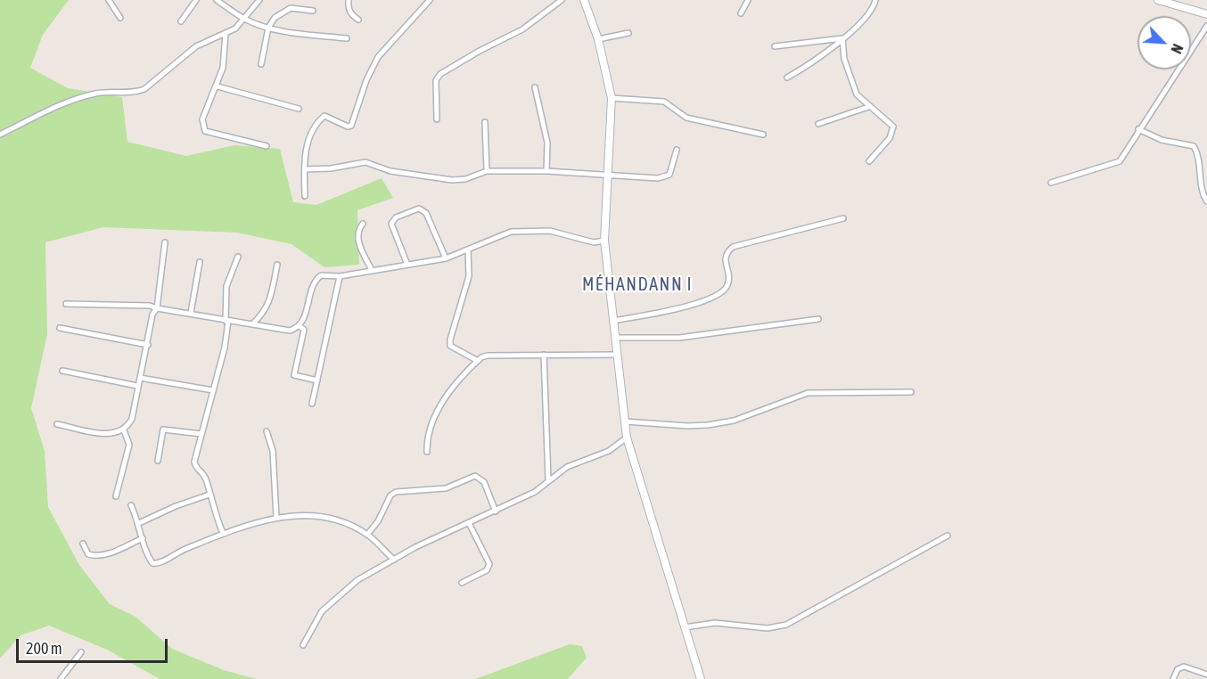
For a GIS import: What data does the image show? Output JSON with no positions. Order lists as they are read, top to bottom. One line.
{"districts":["MÉHANDANN I"],"scale_bar":"200 m","north":"bottom right"}
